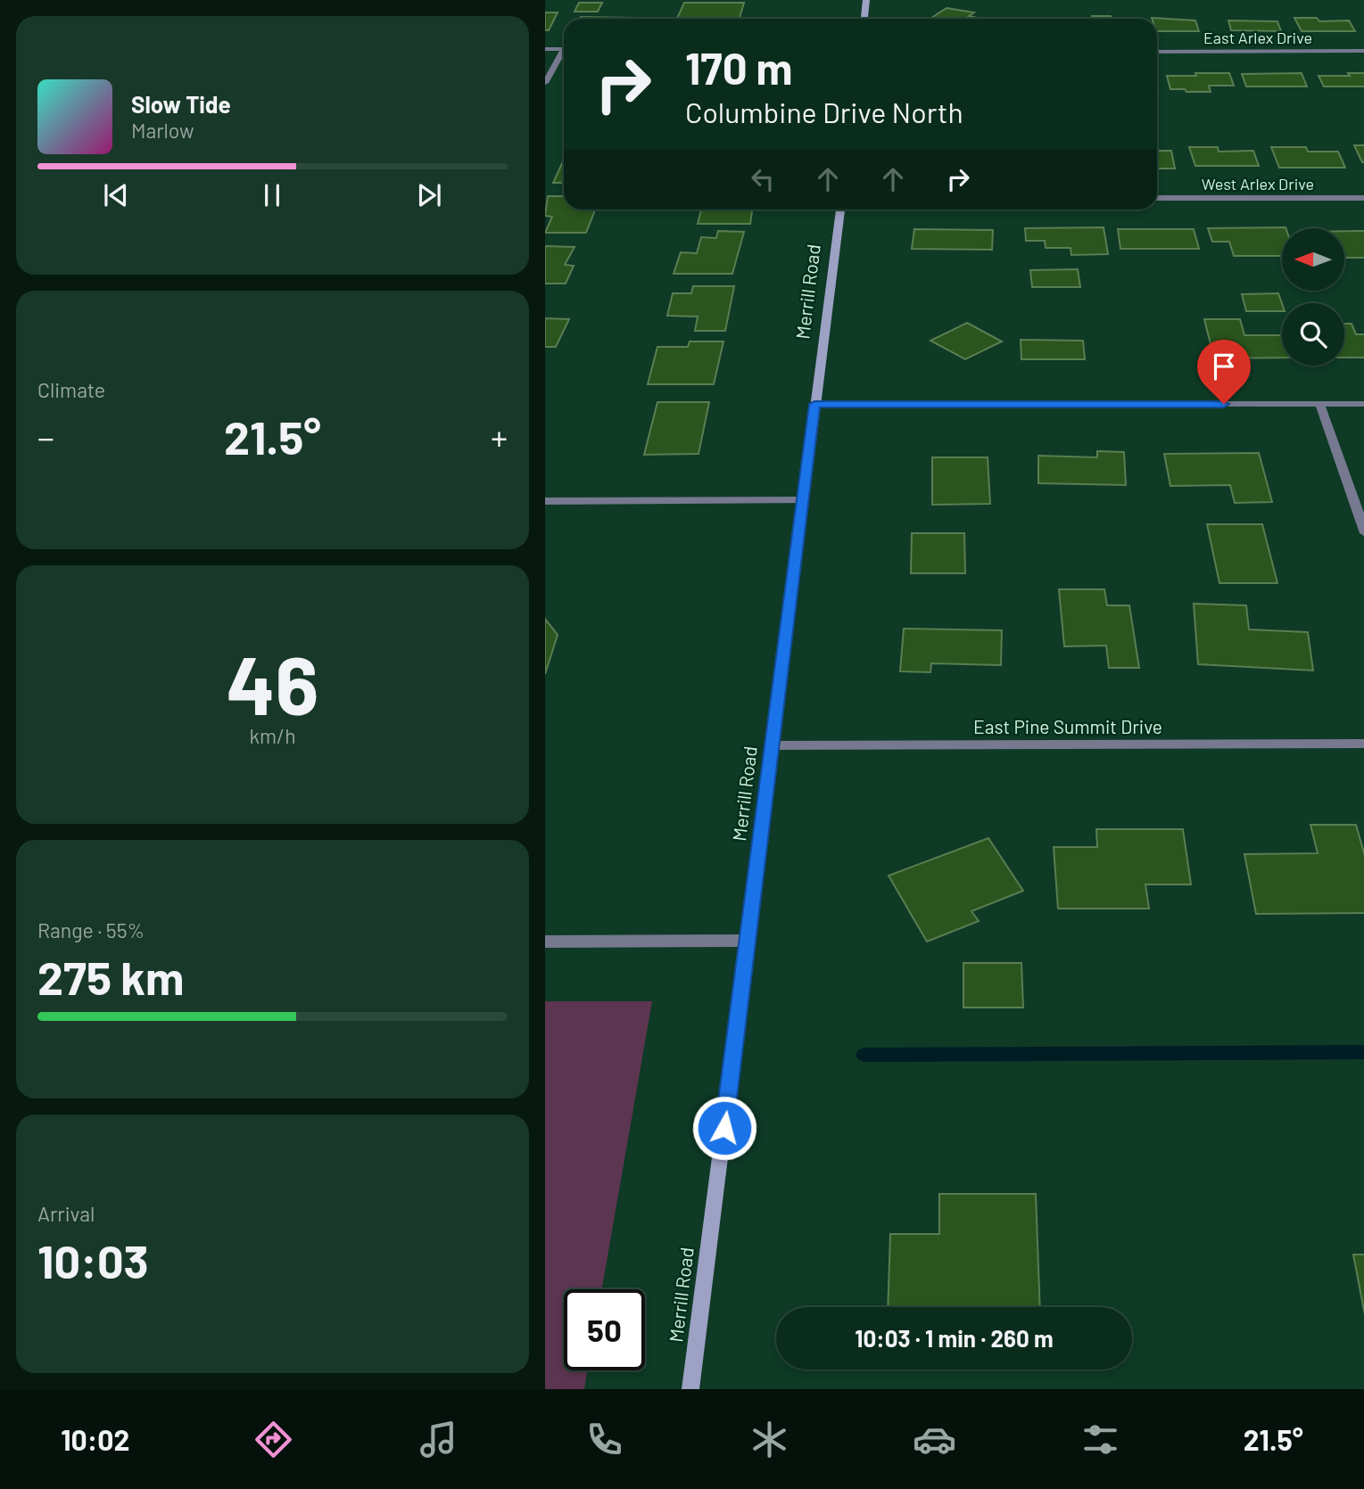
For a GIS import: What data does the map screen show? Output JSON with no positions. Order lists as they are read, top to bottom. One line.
{"streets":{"main road":["Merrill Road"],"street":["East Arlex Drive","West Arlex Drive","East Pine Summit Drive"]},"crossings":[["Merrill Road","East Pine Summit Drive"]],"north":"left","page":{"turn":["170 m","Columbine Drive North"],"song":["Slow Tide","Marlow"],"tile":["Climate",["46","km/h"],["Range · 55%","275 km"],["Arrival","10:03"]],"heat":["−","21.5°","+"],"limit":"50","trip":"10:03 · 1 min · 260 m","tabs":["10:02","21.5°"]}}
